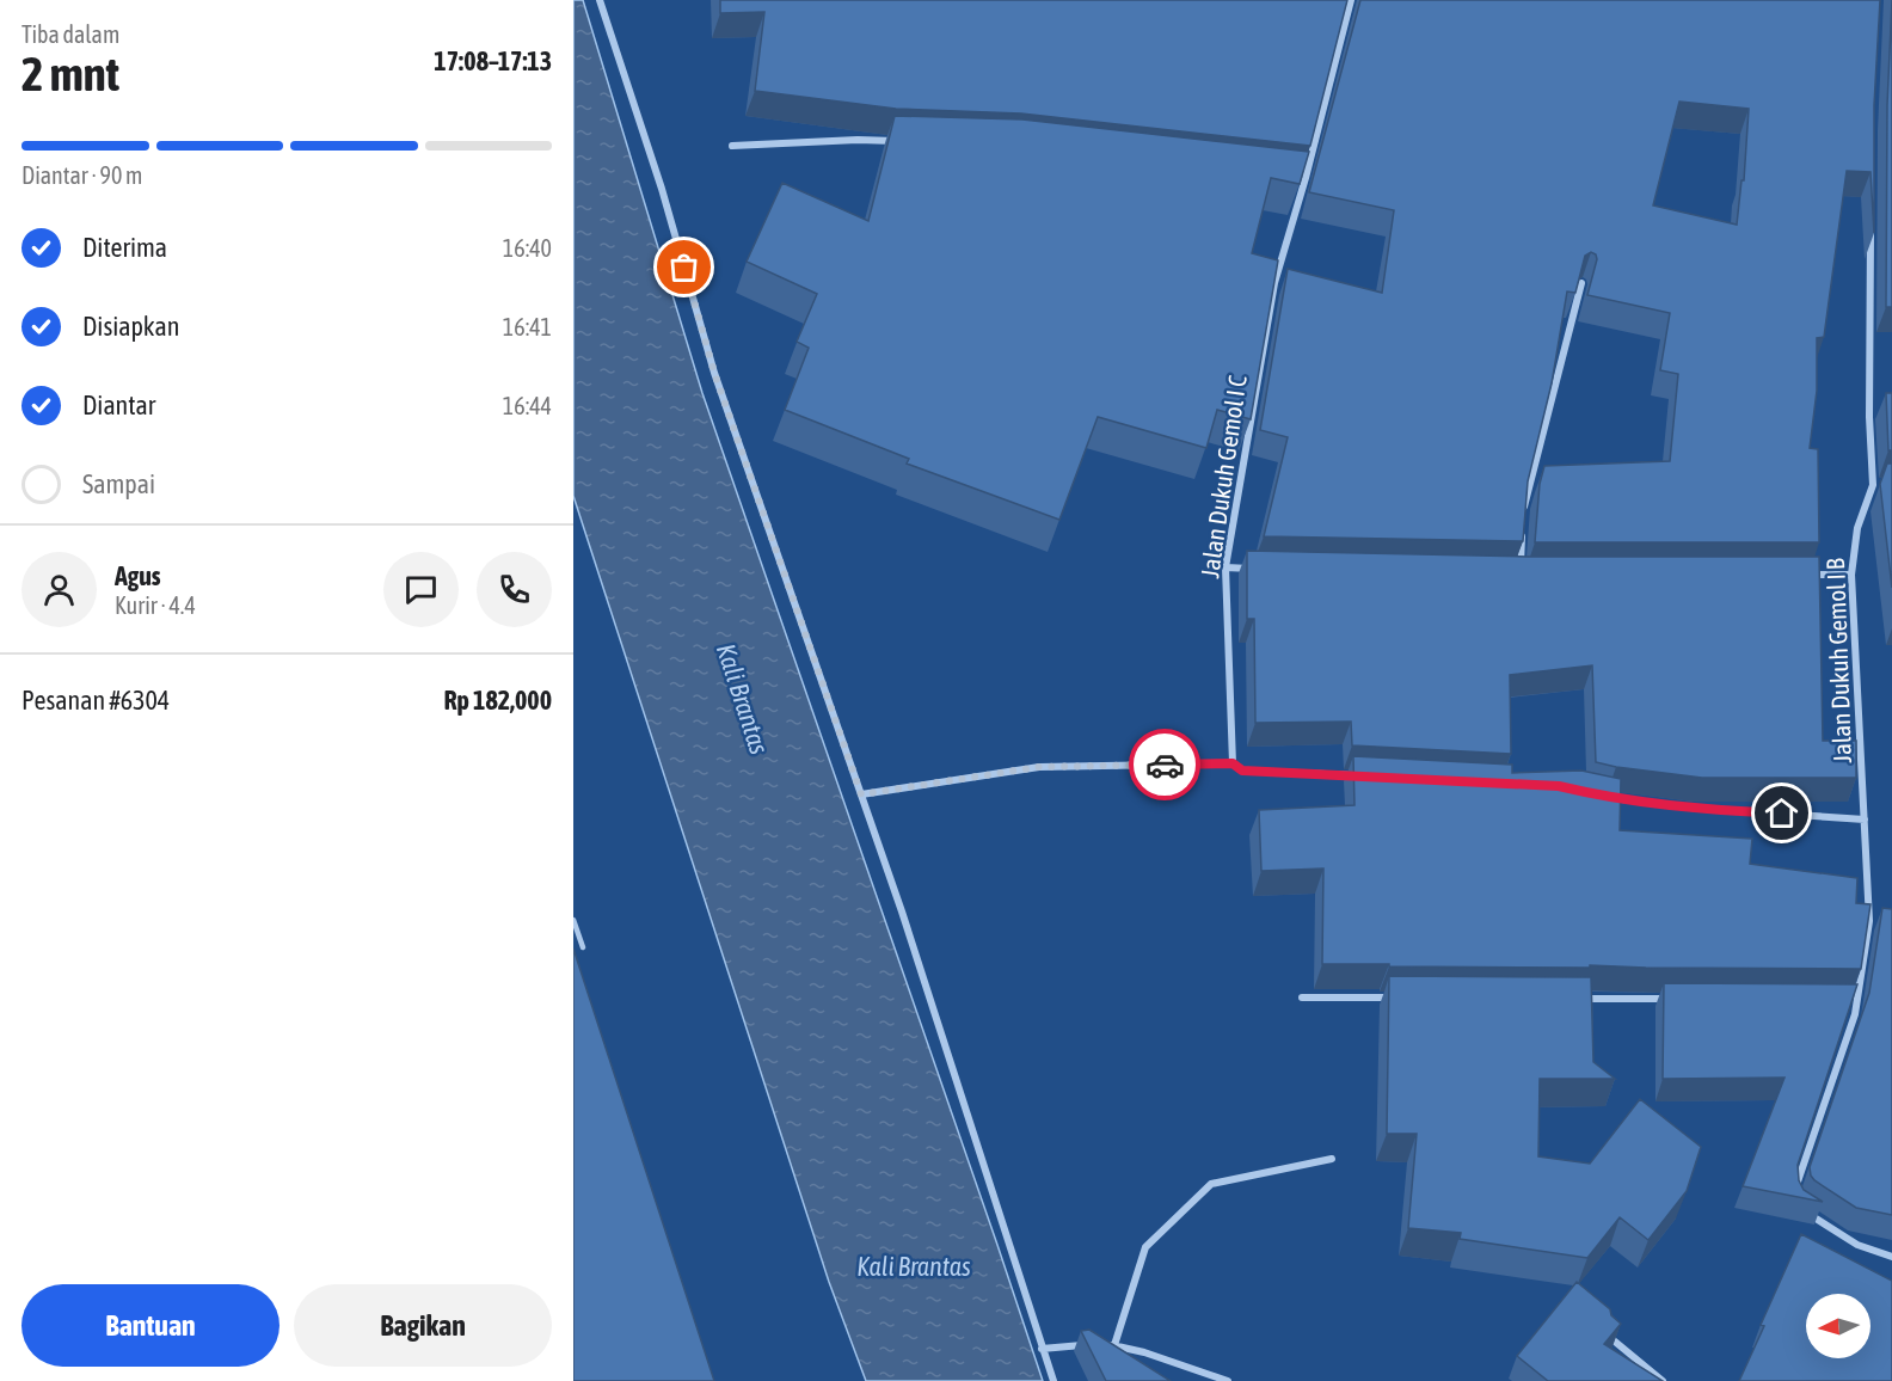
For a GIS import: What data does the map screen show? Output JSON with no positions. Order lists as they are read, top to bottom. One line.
{"streets":{"street":["Jalan Dukuh Gemol I C","Jalan Dukuh Gemol I B"]},"water":["Kali Brantas"],"north":"left","page":{"heading":["2 mnt","Tiba dalam","17:08–17:13"],"panel":["Agus","Kurir · 4.4","Pesanan #6304","Rp 182,000"],"bar":"Diantar · 90 m","list":[["Diterima","16:40"],["Disiapkan","16:41"],["Diantar","16:44"],"Sampai"],"buttons":["Bantuan","Bagikan"]}}
